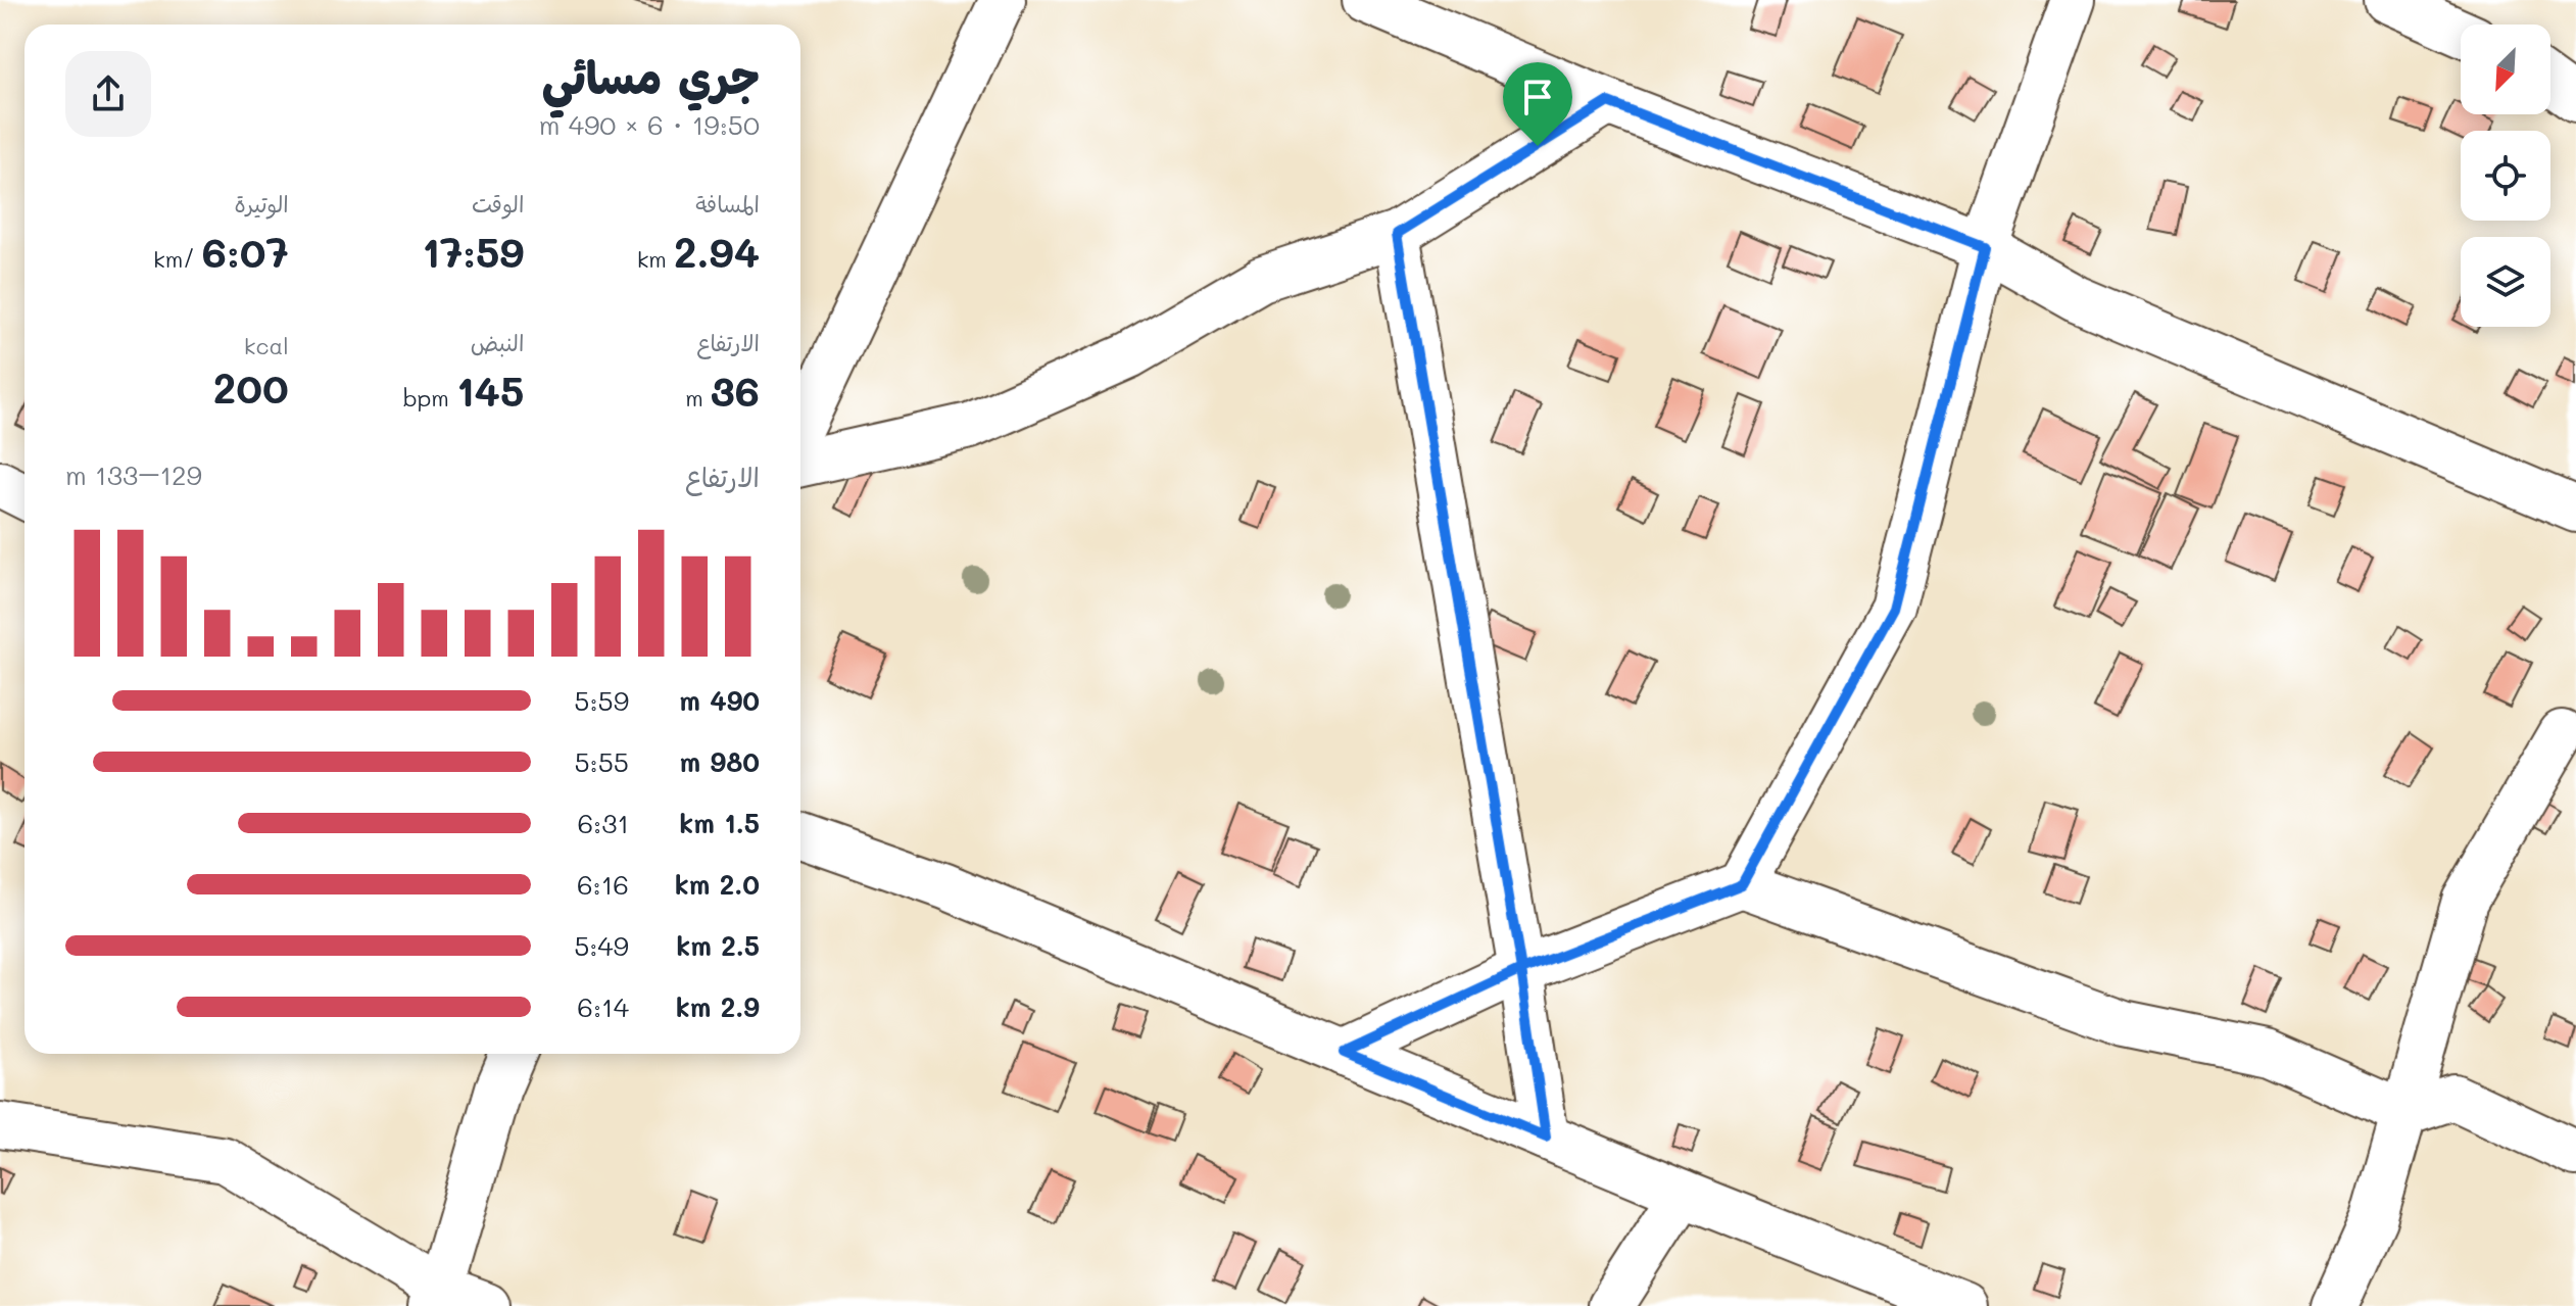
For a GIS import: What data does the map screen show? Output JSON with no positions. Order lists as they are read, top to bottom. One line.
{"north":"bottom left","page":{"heading":["جري مسائي","19:50 · 6 × 490 m"],"stats":[["المسافة","2.94 km"],["الوقت","17:59"],["الوتيرة","6:07 /km"],["الارتفاع","36 m"],["النبض","145 bpm"],["kcal","200"]],"chart":["الارتفاع","129–133 m"],"list":[{"name":"490 m","note":"5:59"},{"name":"980 m","note":"5:55"},{"name":"1.5 km","note":"6:31"},{"name":"2.0 km","note":"6:16"},{"name":"2.5 km","note":"5:49"},{"name":"2.9 km","note":"6:14"}]}}
